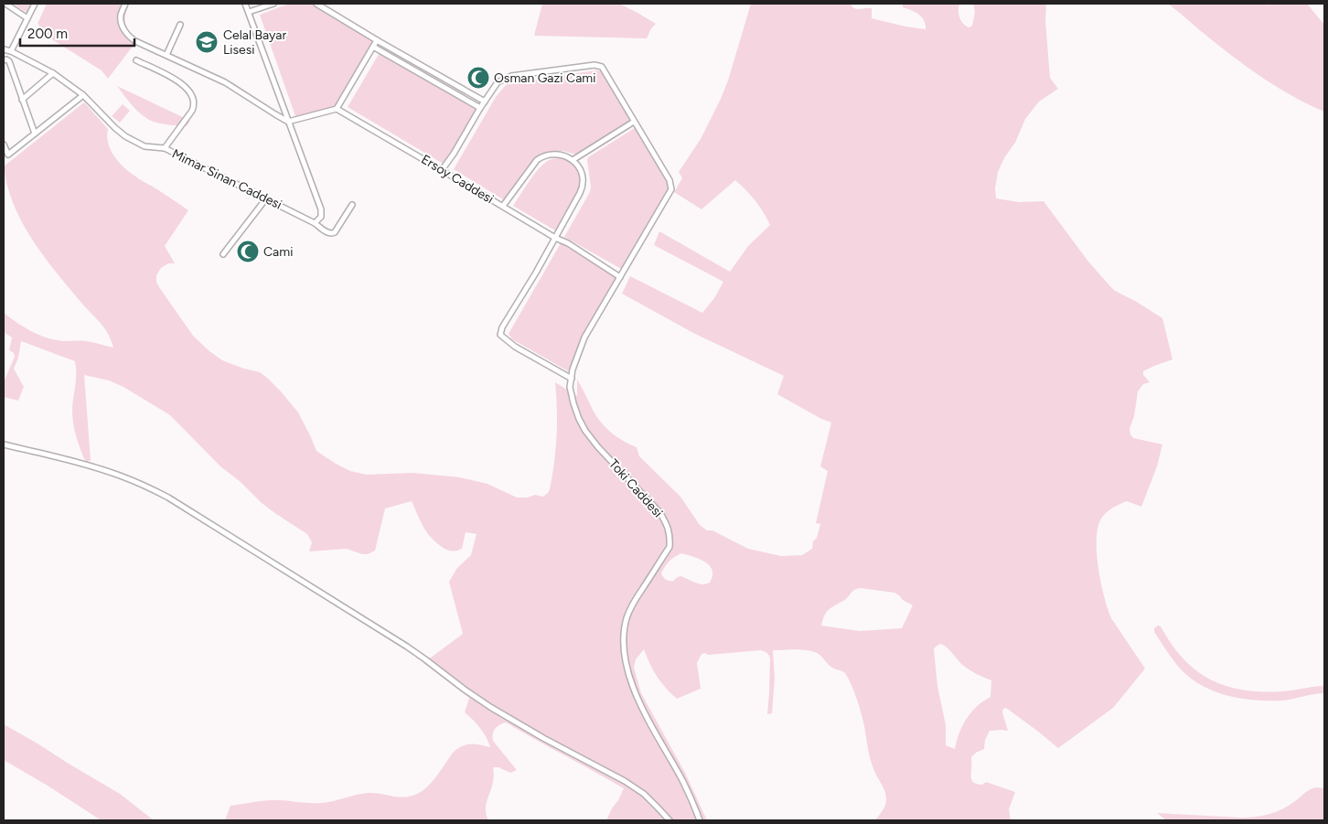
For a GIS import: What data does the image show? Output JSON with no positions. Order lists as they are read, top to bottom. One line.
{"streets":{"street":["Mimar Sinan Caddesi","Ersoy Caddesi","Toki Caddesi"]},"crossings":[["Ersoy Caddesi","Toki Caddesi"]],"places":{"school or university":["Celal Bayar Lisesi"],"mosque":["Osman Gazi Cami","Cami"]},"scale_bar":"200 m"}
